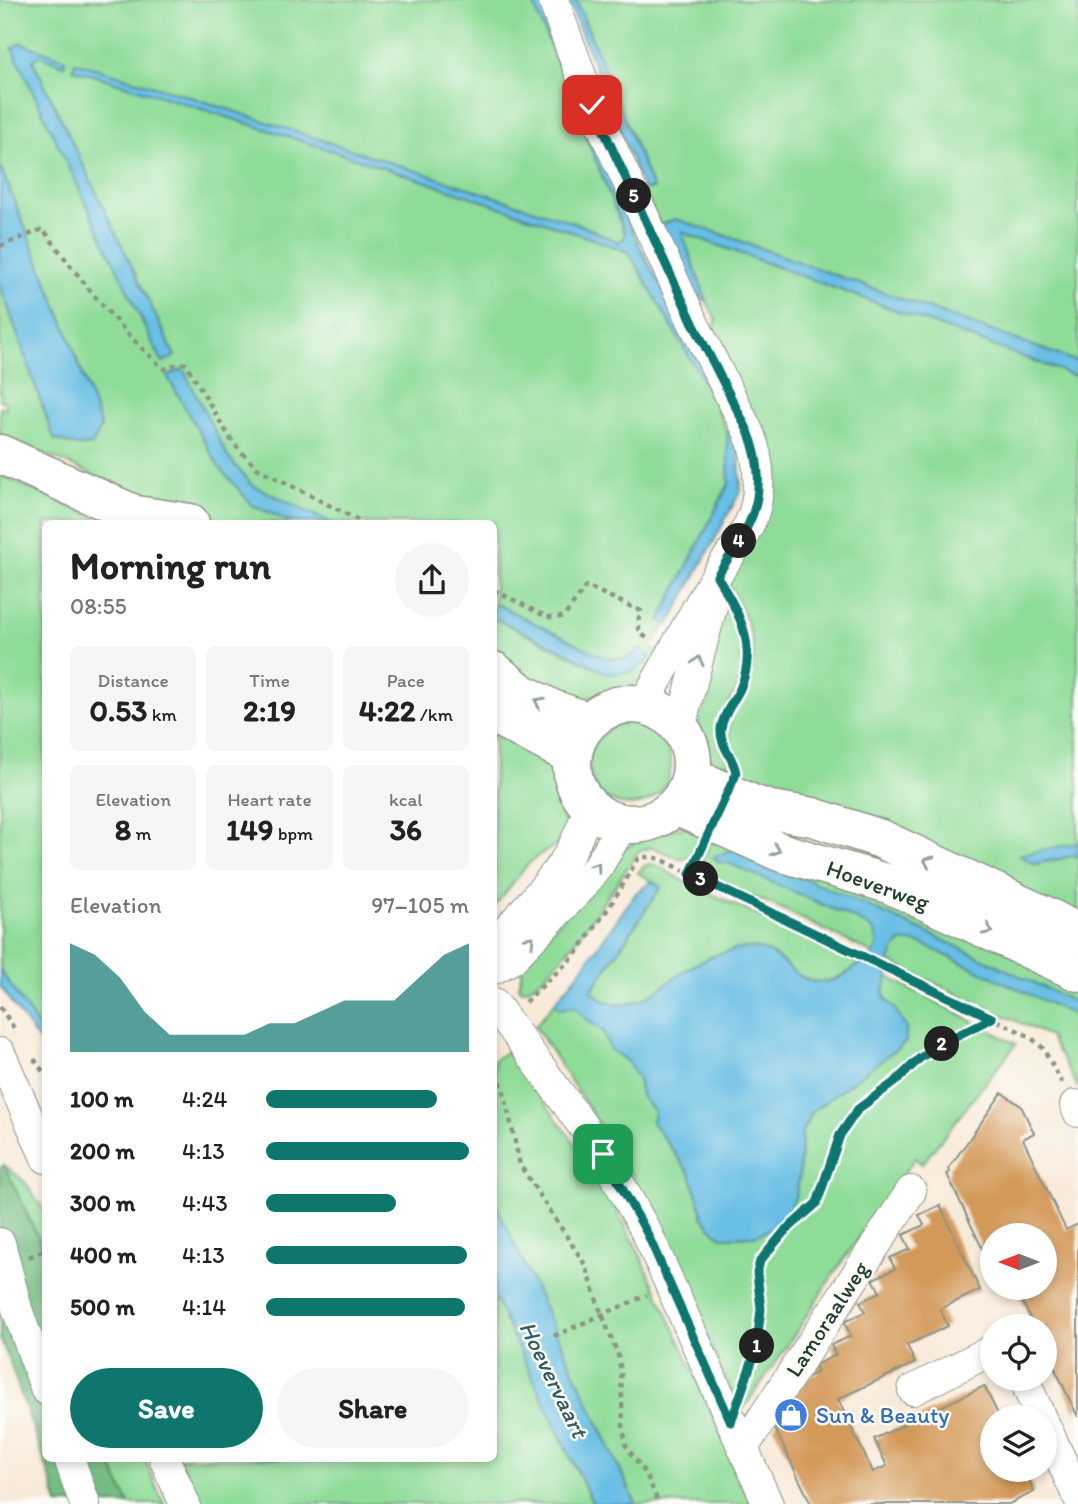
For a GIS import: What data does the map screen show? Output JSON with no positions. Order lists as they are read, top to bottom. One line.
{"streets":{"main road":["Hoeverweg"],"street":["Lamoraalweg"]},"water":["Hoevervaart"],"places":{"shop":["Sun & Beauty"]},"north":"left","page":{"pins":["5","4","3","2","1"],"heading":["Morning run","08:55"],"stats":[["Distance","0.53 km"],["Time","2:19"],["Pace","4:22 /km"],["Elevation","8 m"],["Heart rate","149 bpm"],["kcal","36"]],"chart":["Elevation","97–105 m"],"list":[{"name":"100 m","note":"4:24"},{"name":"200 m","note":"4:13"},{"name":"300 m","note":"4:43"},{"name":"400 m","note":"4:13"},{"name":"500 m","note":"4:14"}],"buttons":["Save","Share"]}}
